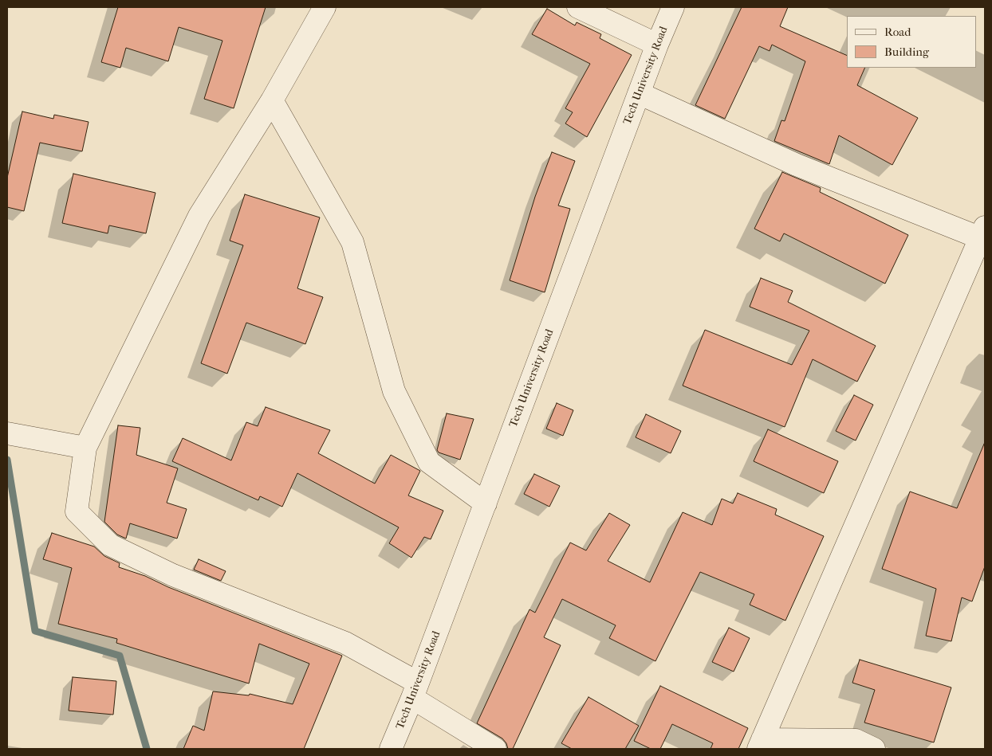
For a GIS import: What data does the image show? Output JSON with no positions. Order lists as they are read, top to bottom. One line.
{"streets":{"street":["Tech University Road"]},"legend":["Road","Building"]}
